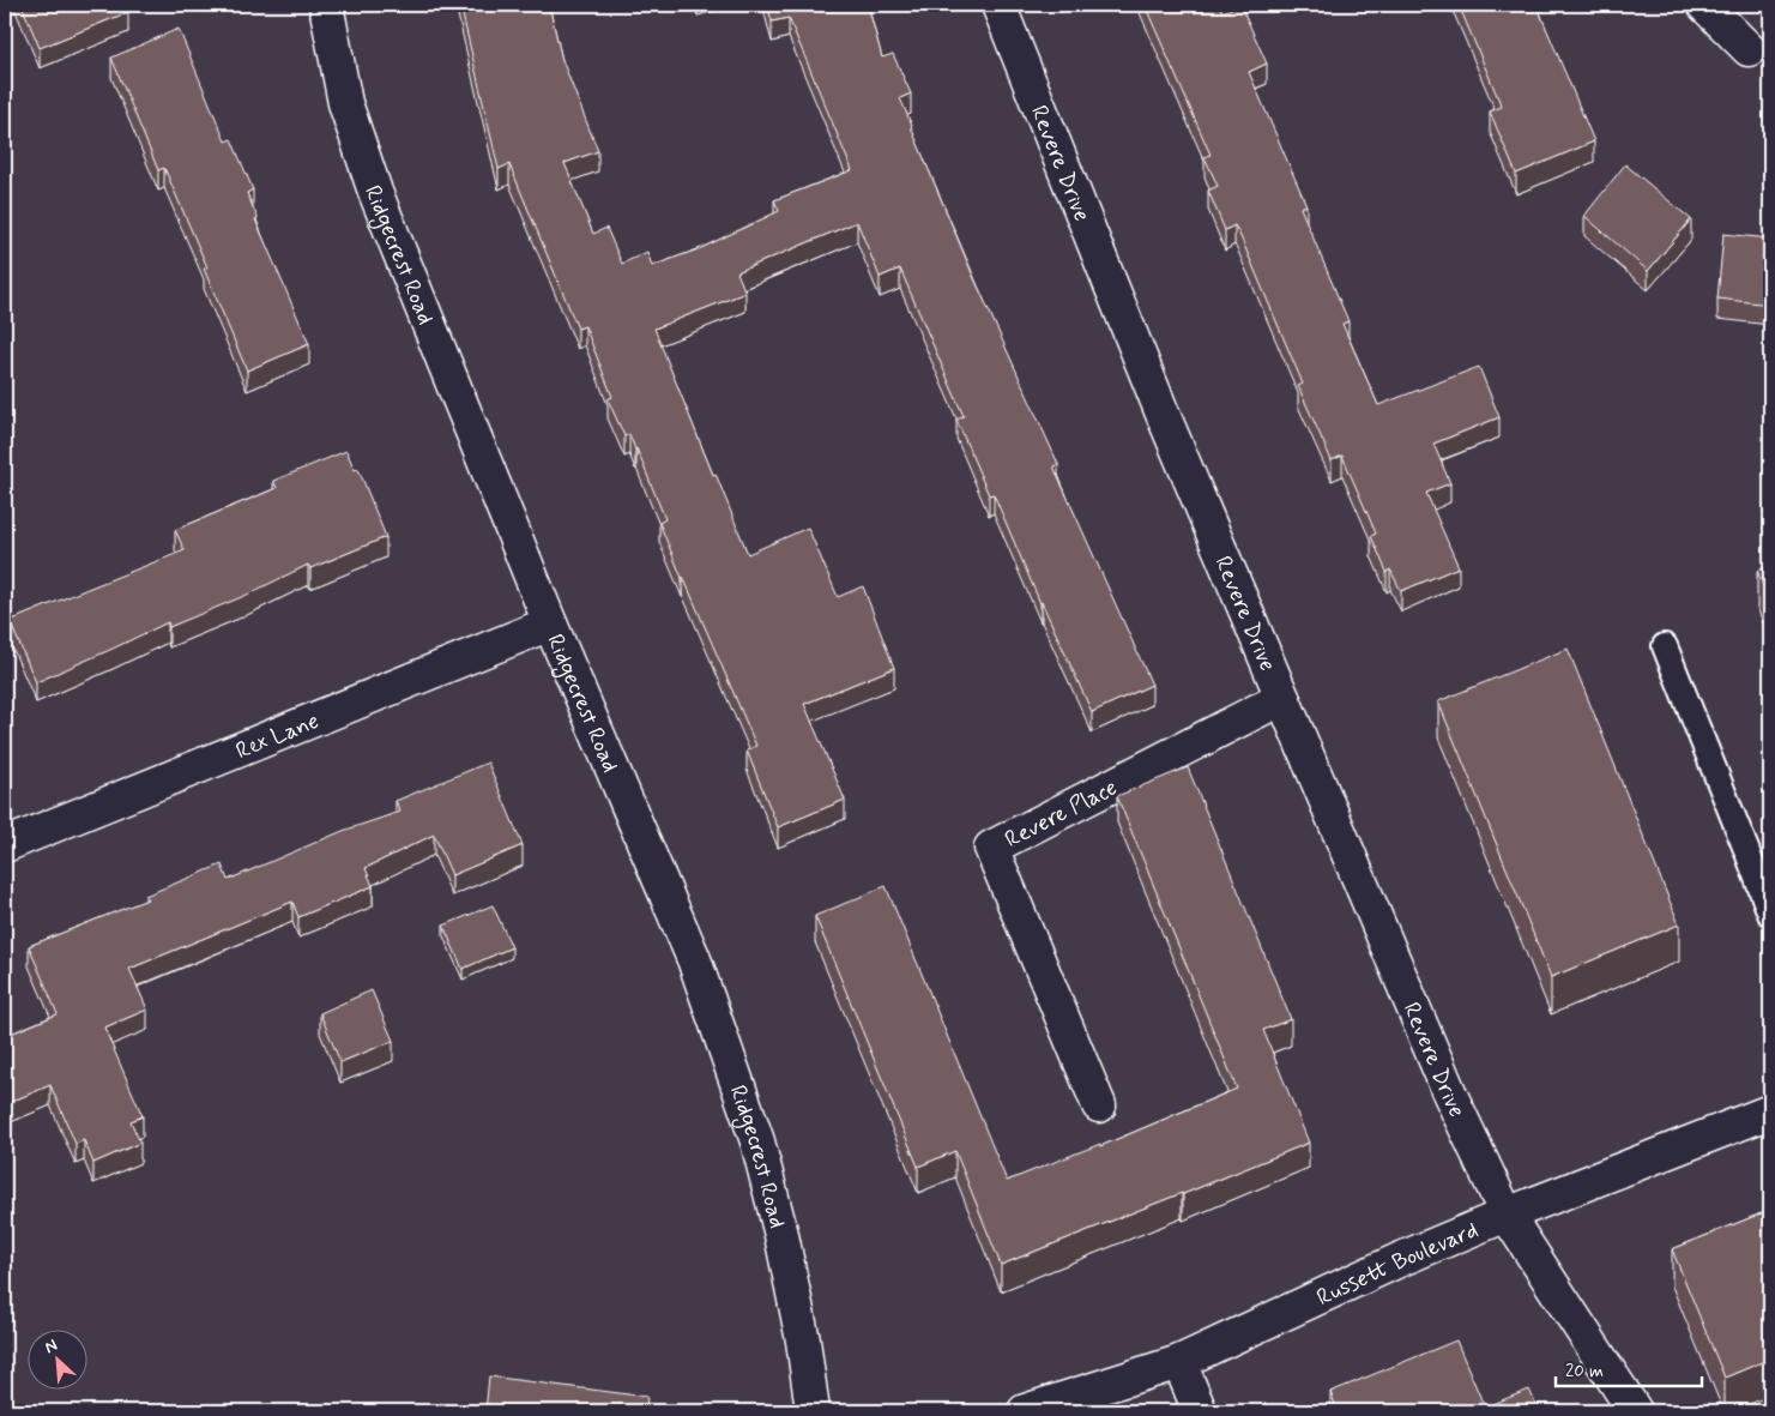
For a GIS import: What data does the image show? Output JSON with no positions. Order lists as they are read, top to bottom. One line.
{"streets":{"street":["Revere Drive","Ridgecrest Road","Rex Lane","Revere Place","Russett Boulevard"]},"crossings":[["Revere Drive","Revere Place"],["Revere Drive","Russett Boulevard"],["Ridgecrest Road","Rex Lane"]],"scale_bar":"20 m","north":"top left"}
